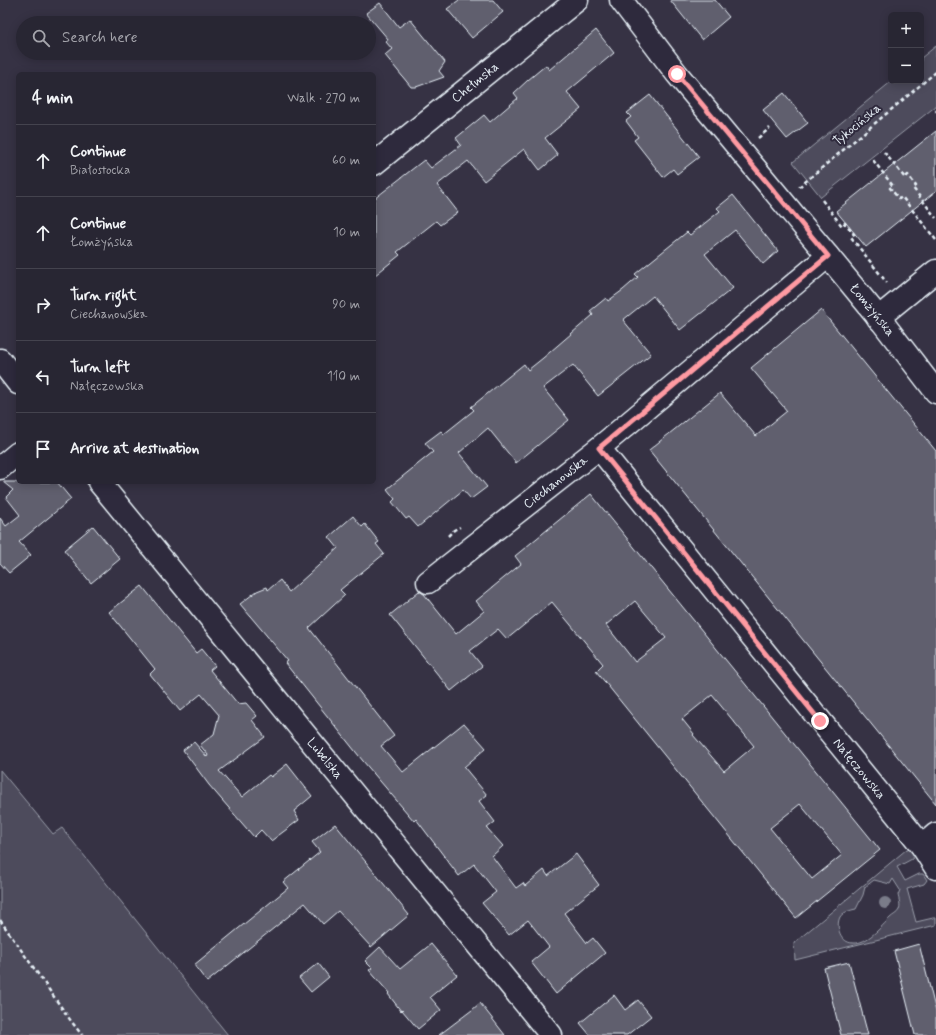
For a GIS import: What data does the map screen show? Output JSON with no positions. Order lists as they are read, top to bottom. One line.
{"streets":{"street":["Chełmska","Łomżyńska","Ciechanowska","Lubelska","Nałęczowska"],"path":["Tykocińska"]},"crossings":[["Łomżyńska","Ciechanowska"],["Ciechanowska","Nałęczowska"]],"page":{"map_buttons":["+","−"],"search":"Search here","heading":["4 min","Walk · 270 m"],"list":[["Continue","Białostocka","60 m"],["Continue","Łomżyńska","10 m"],["Turn right","Ciechanowska","90 m"],["Turn left","Nałęczowska","110 m"],"Arrive at destination"]}}
